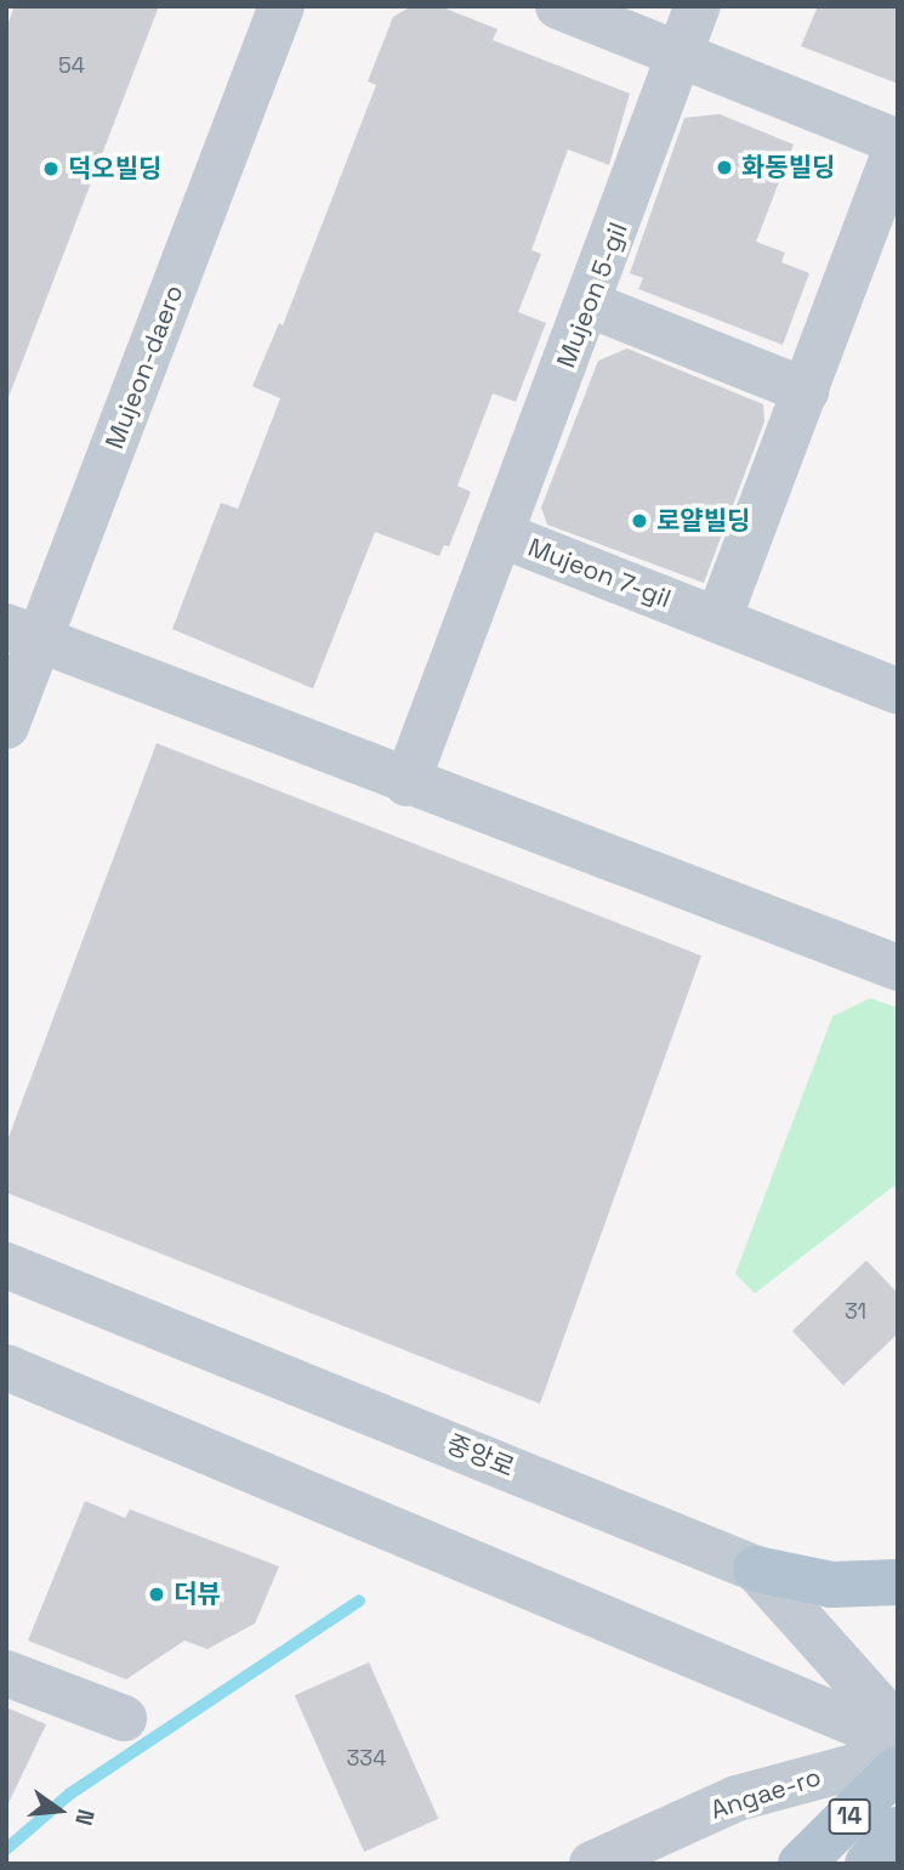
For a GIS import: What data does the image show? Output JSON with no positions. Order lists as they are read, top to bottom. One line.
{"streets":{"main road":["14"],"street":["Mujeon 5-gil","Mujeon-daero","Mujeon 7-gil","중앙로","Angae-ro"]},"crossings":[["Mujeon 5-gil","Mujeon 7-gil"]],"places":["화동빌딩","덕오빌딩","로얄빌딩","더뷰"],"house_numbers":["54","31","334"],"north":"right"}
